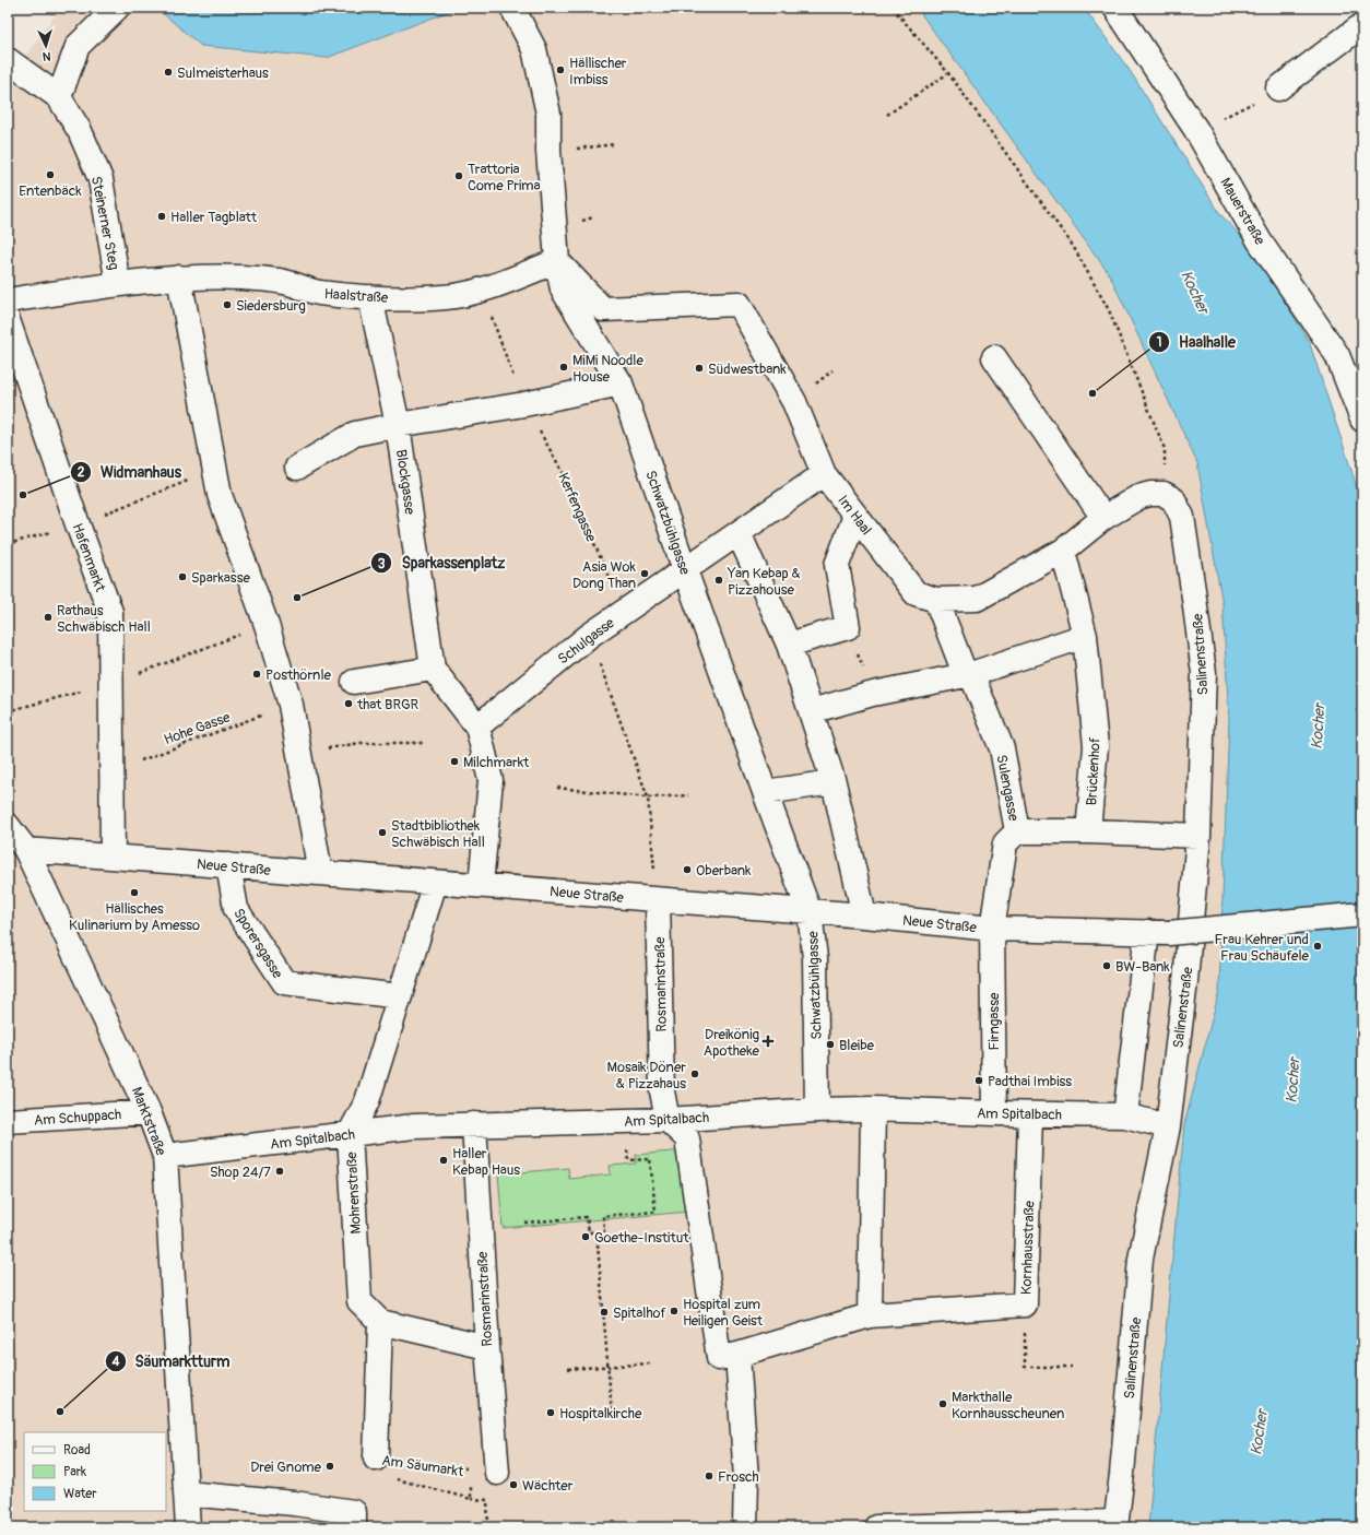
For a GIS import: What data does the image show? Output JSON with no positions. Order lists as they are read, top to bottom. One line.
{"streets":{"street":["Mauerstraße","Steinerner Steg","Haalstraße","Blockgasse","Im Haal","Schwatzbühlgasse","Hafenmarkt","Schulgasse","Salinenstraße","Brückenhof","Sulengasse","Neue Straße","Sporersgasse","Rosmarinstraße","Firngasse","Am Spitalbach","Am Schuppach","Marktstraße","Mohrenstraße","Kornhausstraße","Am Säumarkt"],"path":["Kerfengasse","Hohe Gasse"]},"crossings":[["Steinerner Steg","Haalstraße"],["Haalstraße","Blockgasse"],["Haalstraße","Kerfengasse"],["Haalstraße","Im Haal"],["Haalstraße","Schwatzbühlgasse"],["Kerfengasse","Schulgasse"],["Im Haal","Schwatzbühlgasse"],["Im Haal","Schulgasse"],["Im Haal","Salinenstraße"],["Im Haal","Brückenhof"],["Im Haal","Sulengasse"],["Schwatzbühlgasse","Schulgasse"],["Schwatzbühlgasse","Neue Straße"],["Schwatzbühlgasse","Am Spitalbach"],["Hafenmarkt","Hohe Gasse"],["Hafenmarkt","Neue Straße"],["Salinenstraße","Am Spitalbach"],["Sulengasse","Neue Straße"],["Sulengasse","Firngasse"],["Neue Straße","Sporersgasse"],["Neue Straße","Rosmarinstraße"],["Neue Straße","Firngasse"],["Neue Straße","Marktstraße"],["Neue Straße","Mohrenstraße"],["Sporersgasse","Mohrenstraße"],["Rosmarinstraße","Am Spitalbach"],["Rosmarinstraße","Kornhausstraße"],["Firngasse","Am Spitalbach"],["Am Spitalbach","Marktstraße"],["Am Spitalbach","Mohrenstraße"],["Am Spitalbach","Kornhausstraße"],["Am Schuppach","Marktstraße"],["Mohrenstraße","Am Säumarkt"]],"water":["Kocher"],"places":{"other":["Hällischer Imbiss","Sulmeisterhaus","Entenbäck","Trattoria Come Prima","Haller Tagblatt","Siedersburg","MiMi Noodle House","Südwestbank","Haalhalle","Widmanhaus","Asia Wok Dong Than","Sparkasse","Yan Kebap & Pizzahouse","Sparkassenplatz","Rathaus Schwäbisch Hall","Posthörnle","that BRGR","Milchmarkt","Stadtbibliothek Schwäbisch Hall","Oberbank","Hällisches Kulinarium by Amesso","Frau Kehrer und Frau Schäufele","BW-Bank","Bleibe","Mosaik Döner & Pizzahaus","Padthai Imbiss","Haller Kebap Haus","Shop 24/7","Goethe-Institut","Hospital zum Heiligen Geist","Spitalhof","Markthalle Kornhausscheunen","Säumarktturm","Hospitalkirche","Drei Gnome","Frosch","Wächter"],"health":["Dreikönig Apotheke"]},"legend":["Road","Park","Water"],"north":"bottom"}
